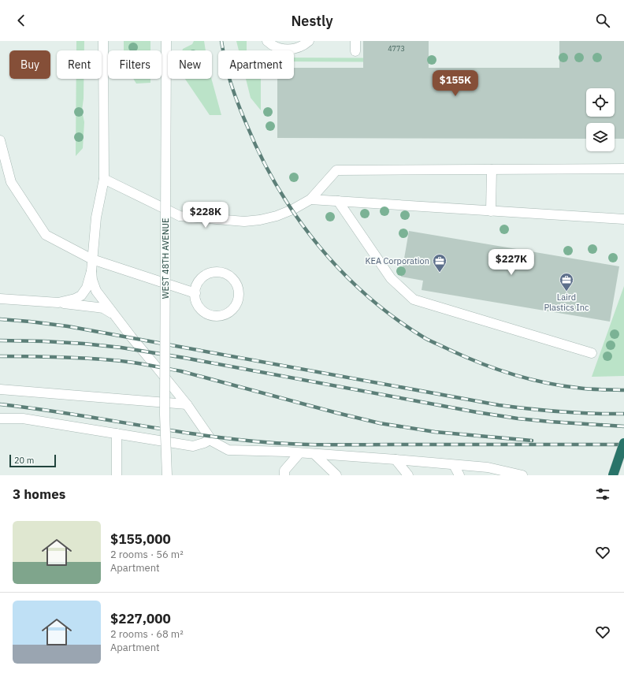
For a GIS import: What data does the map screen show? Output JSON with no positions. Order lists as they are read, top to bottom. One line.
{"streets":{"street":["WEST 48TH AVENUE"]},"places":{"office":["KEA Corporation","Laird Plastics Inc"]},"house_numbers":["4773"],"scale_bar":"20 m","page":{"header":"Nestly","chip":["Buy","Rent","Filters","New","Apartment"],"price":["$155K","$228K","$227K"],"scale":"20 m","heading":"3 homes","list":[{"name":"$155,000","note":"2 rooms · 56 m² · Apartment"},{"name":"$227,000","note":"2 rooms · 68 m² · Apartment"}]}}
